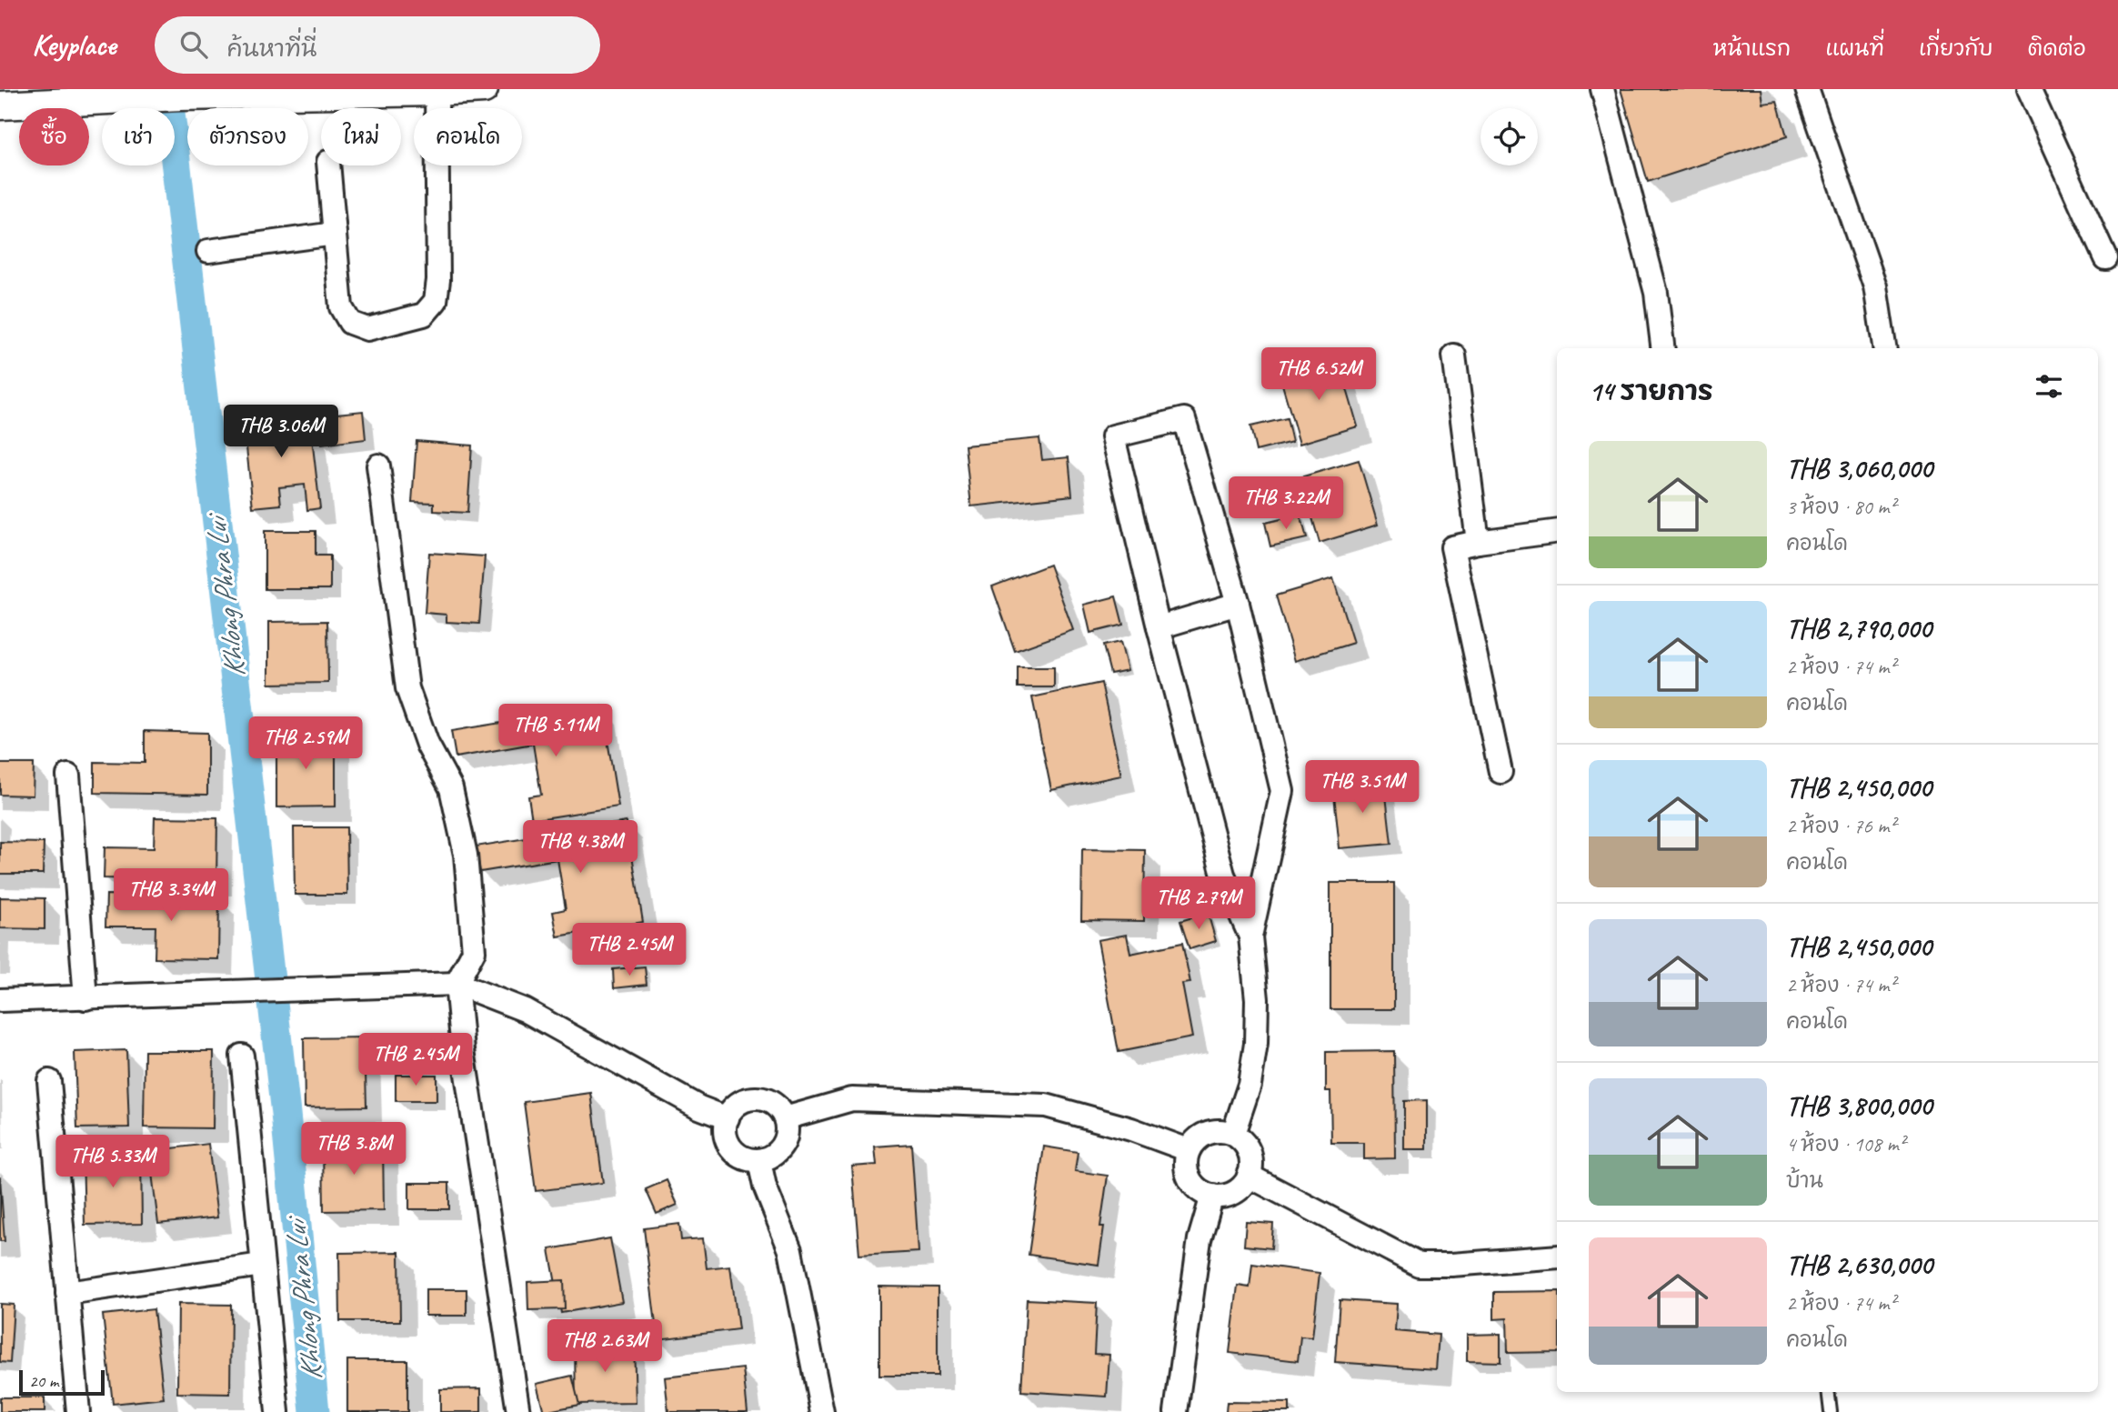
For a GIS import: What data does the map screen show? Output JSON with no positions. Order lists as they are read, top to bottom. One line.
{"water":["Khlong Phra Lui"],"scale_bar":"20 m","page":{"header":"Keyplace","search":"ค้นหาที่นี่","nav":["หน้าแรก","แผนที่","เกี่ยวกับ","ติดต่อ"],"chip":["ซื้อ","เช่า","ตัวกรอง","ใหม่","คอนโด"],"price":["THB 6.52M","THB 3.06M","THB 3.22M","THB 5.11M","THB 2.59M","THB 3.51M","THB 4.38M","THB 3.34M","THB 2.79M","THB 2.45M","THB 2.45M","THB 3.8M","THB 5.33M","THB 2.63M"],"heading":"14 รายการ","list":[{"name":"THB 3,060,000","note":"3 ห้อง · 80 m² · คอนโด"},{"name":"THB 2,790,000","note":"2 ห้อง · 74 m² · คอนโด"},{"name":"THB 2,450,000","note":"2 ห้อง · 76 m² · คอนโด"},{"name":"THB 2,450,000","note":"2 ห้อง · 74 m² · คอนโด"},{"name":"THB 3,800,000","note":"4 ห้อง · 108 m² · บ้าน"},{"name":"THB 2,630,000","note":"2 ห้อง · 74 m² · คอนโด"}],"scale":"20 m"}}
